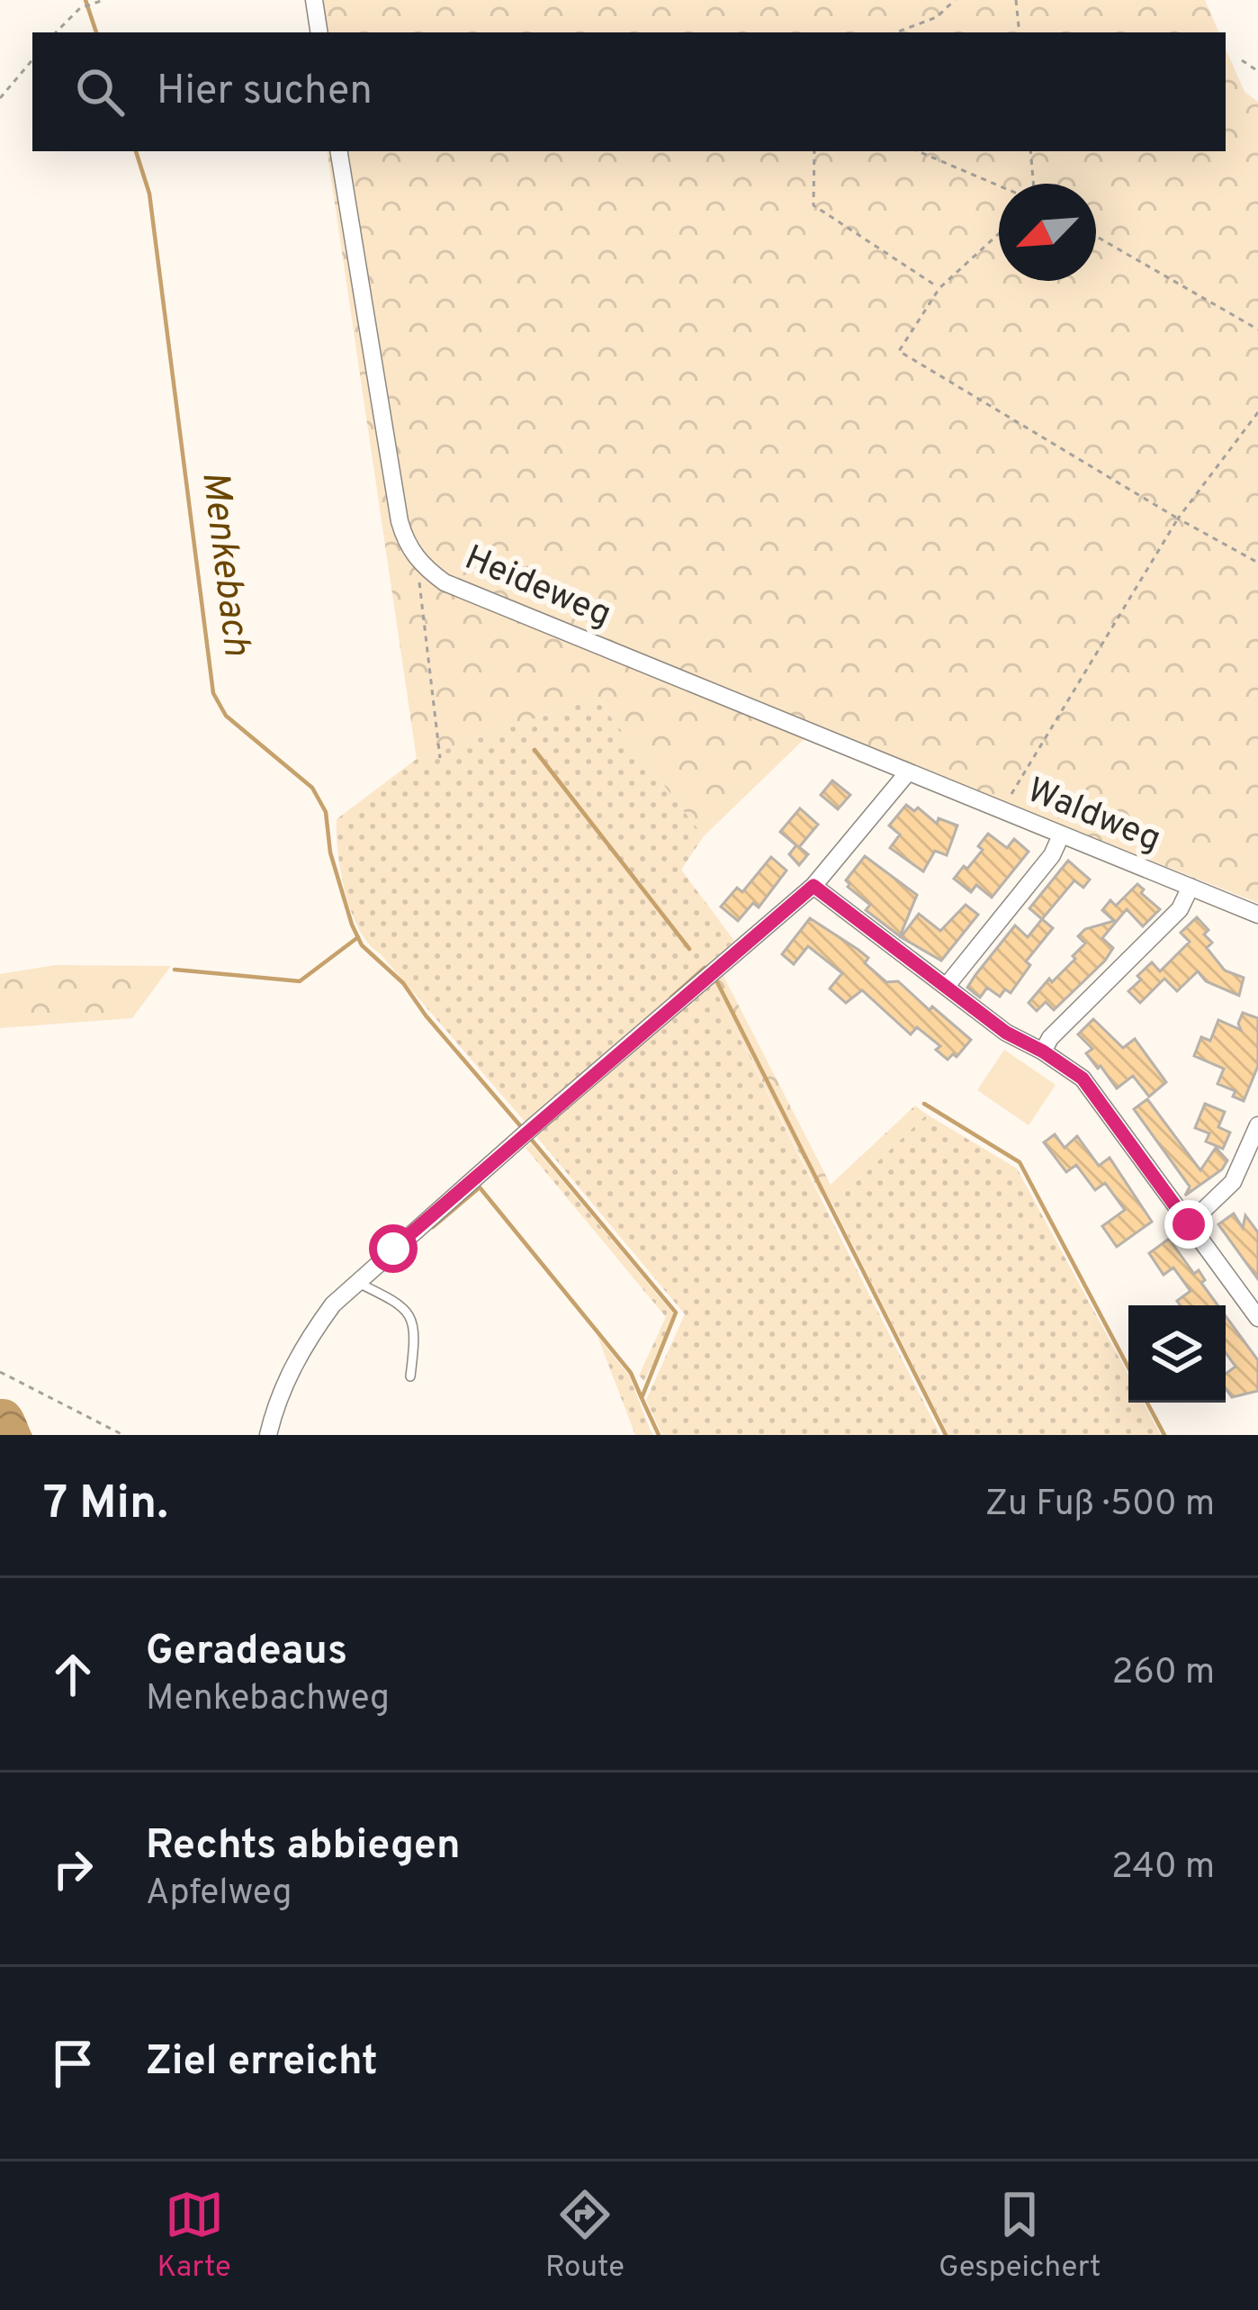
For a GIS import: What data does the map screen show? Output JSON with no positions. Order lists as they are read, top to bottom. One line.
{"streets":{"street":["Heideweg","Waldweg"]},"crossings":[["Heideweg","Waldweg"]],"water":["Menkebach"],"north":"bottom left","page":{"search":"Hier suchen","heading":["7 Min.","Zu Fuß · 500 m"],"list":[["Geradeaus","Menkebachweg","260 m"],["Rechts abbiegen","Apfelweg","240 m"],"Ziel erreicht"],"nav":["Karte","Route","Gespeichert"]}}
